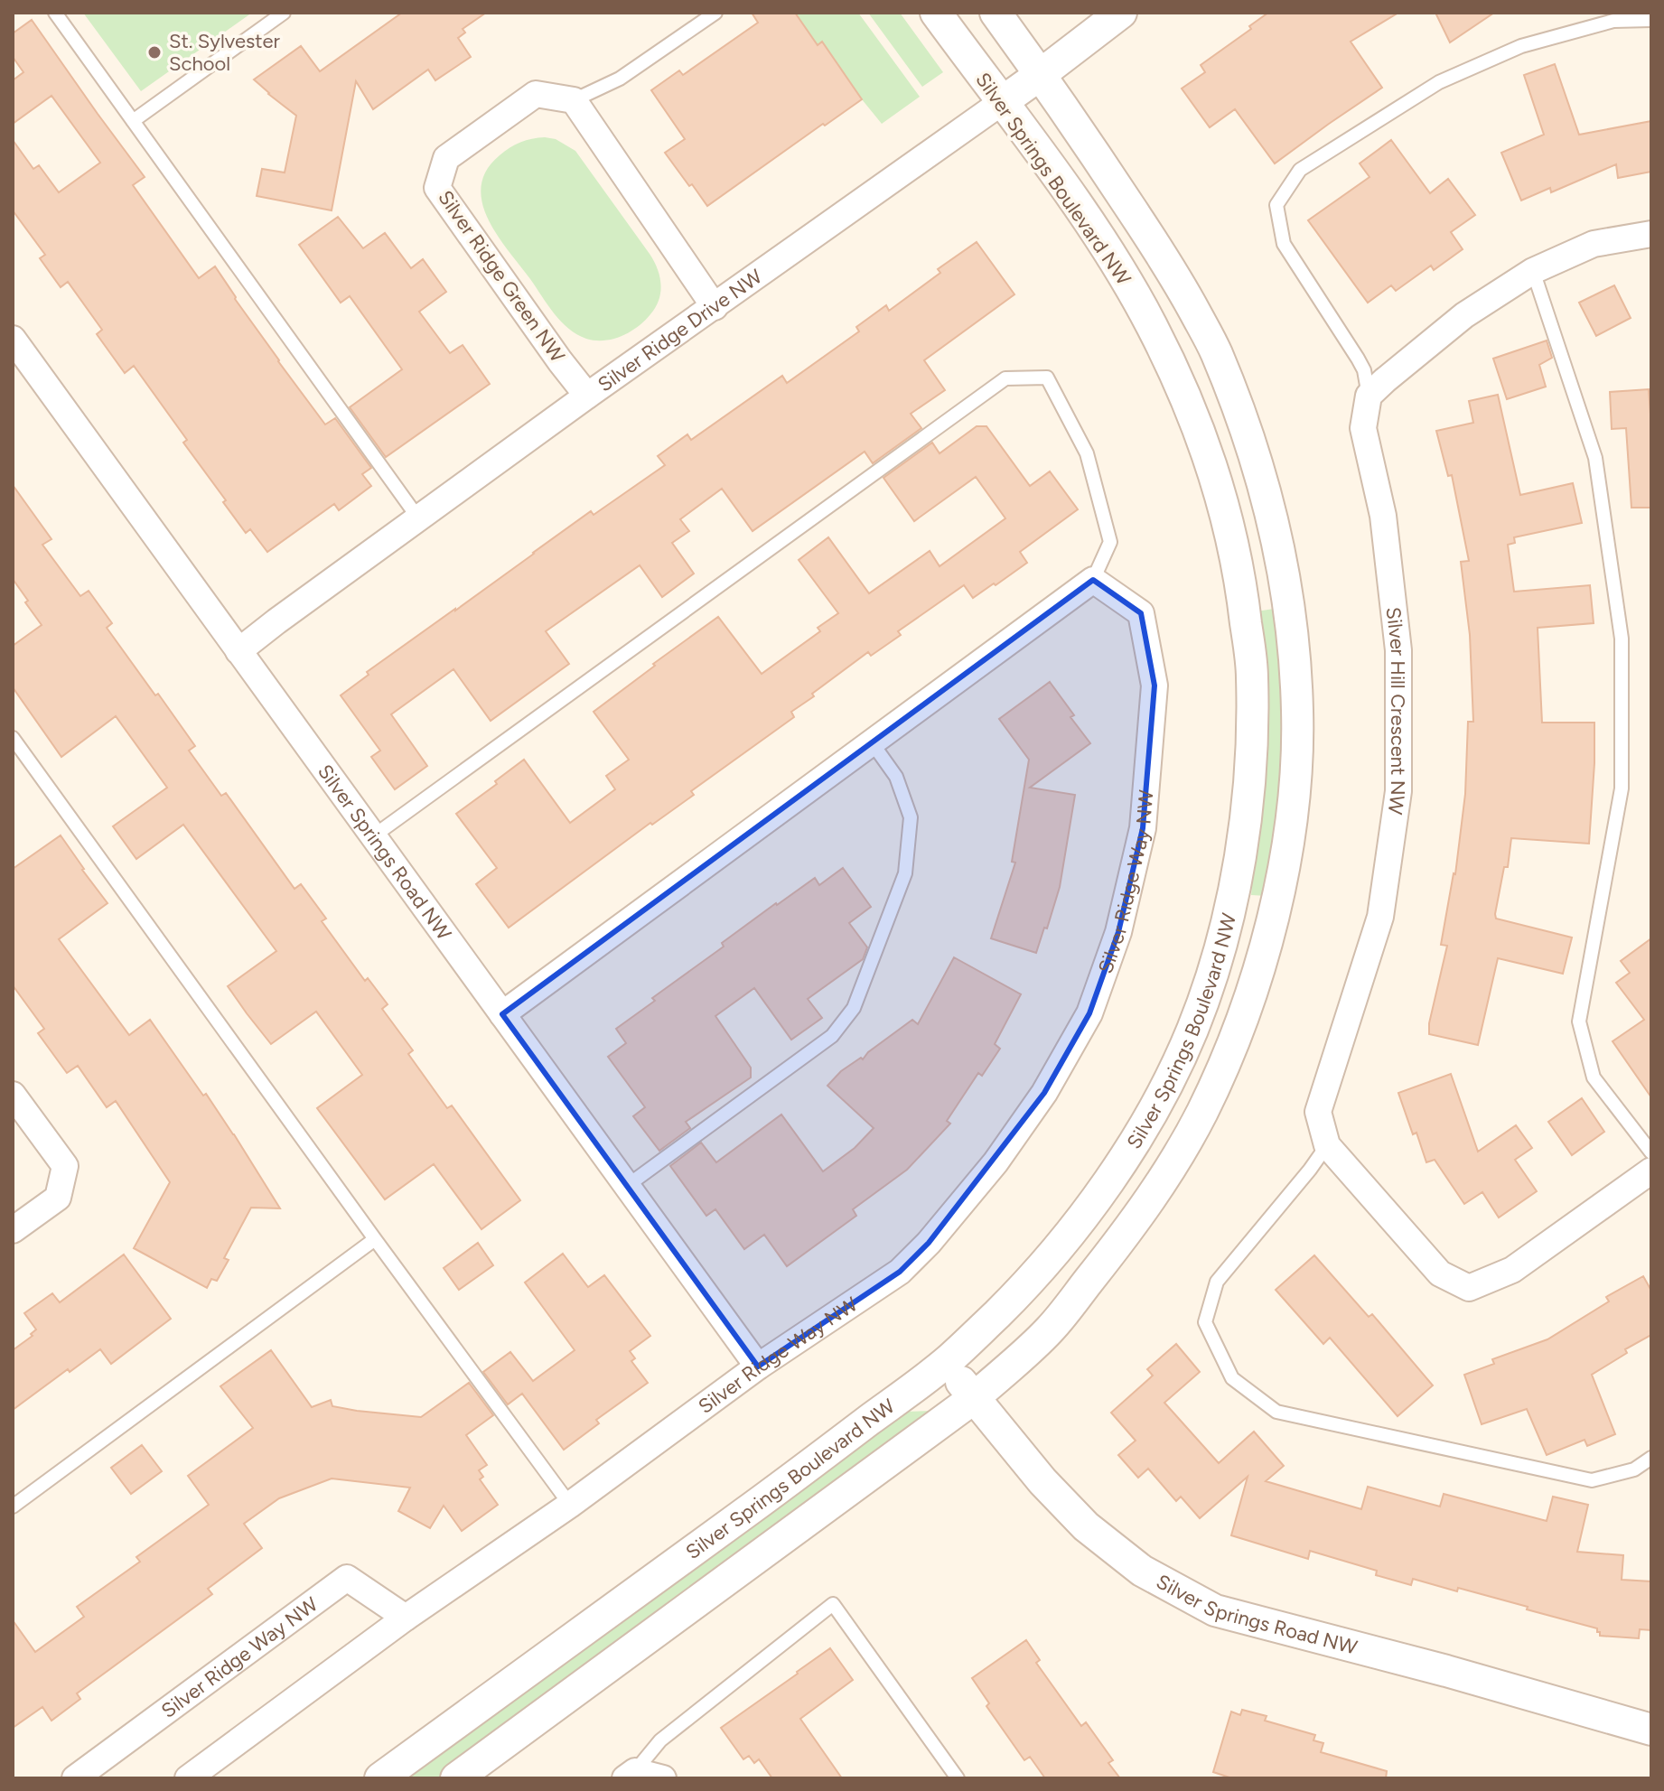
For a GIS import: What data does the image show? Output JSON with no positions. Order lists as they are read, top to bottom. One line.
{"streets":{"street":["Silver Springs Boulevard NW","Silver Ridge Green NW","Silver Ridge Drive NW","Silver Hill Crescent NW","Silver Springs Road NW","Silver Ridge Way NW"]},"crossings":[["Silver Springs Boulevard NW","Silver Ridge Drive NW"],["Silver Springs Boulevard NW","Silver Springs Road NW"],["Silver Ridge Green NW","Silver Ridge Drive NW"],["Silver Ridge Drive NW","Silver Springs Road NW"],["Silver Springs Road NW","Silver Ridge Way NW"]],"places":["St. Sylvester School"]}
